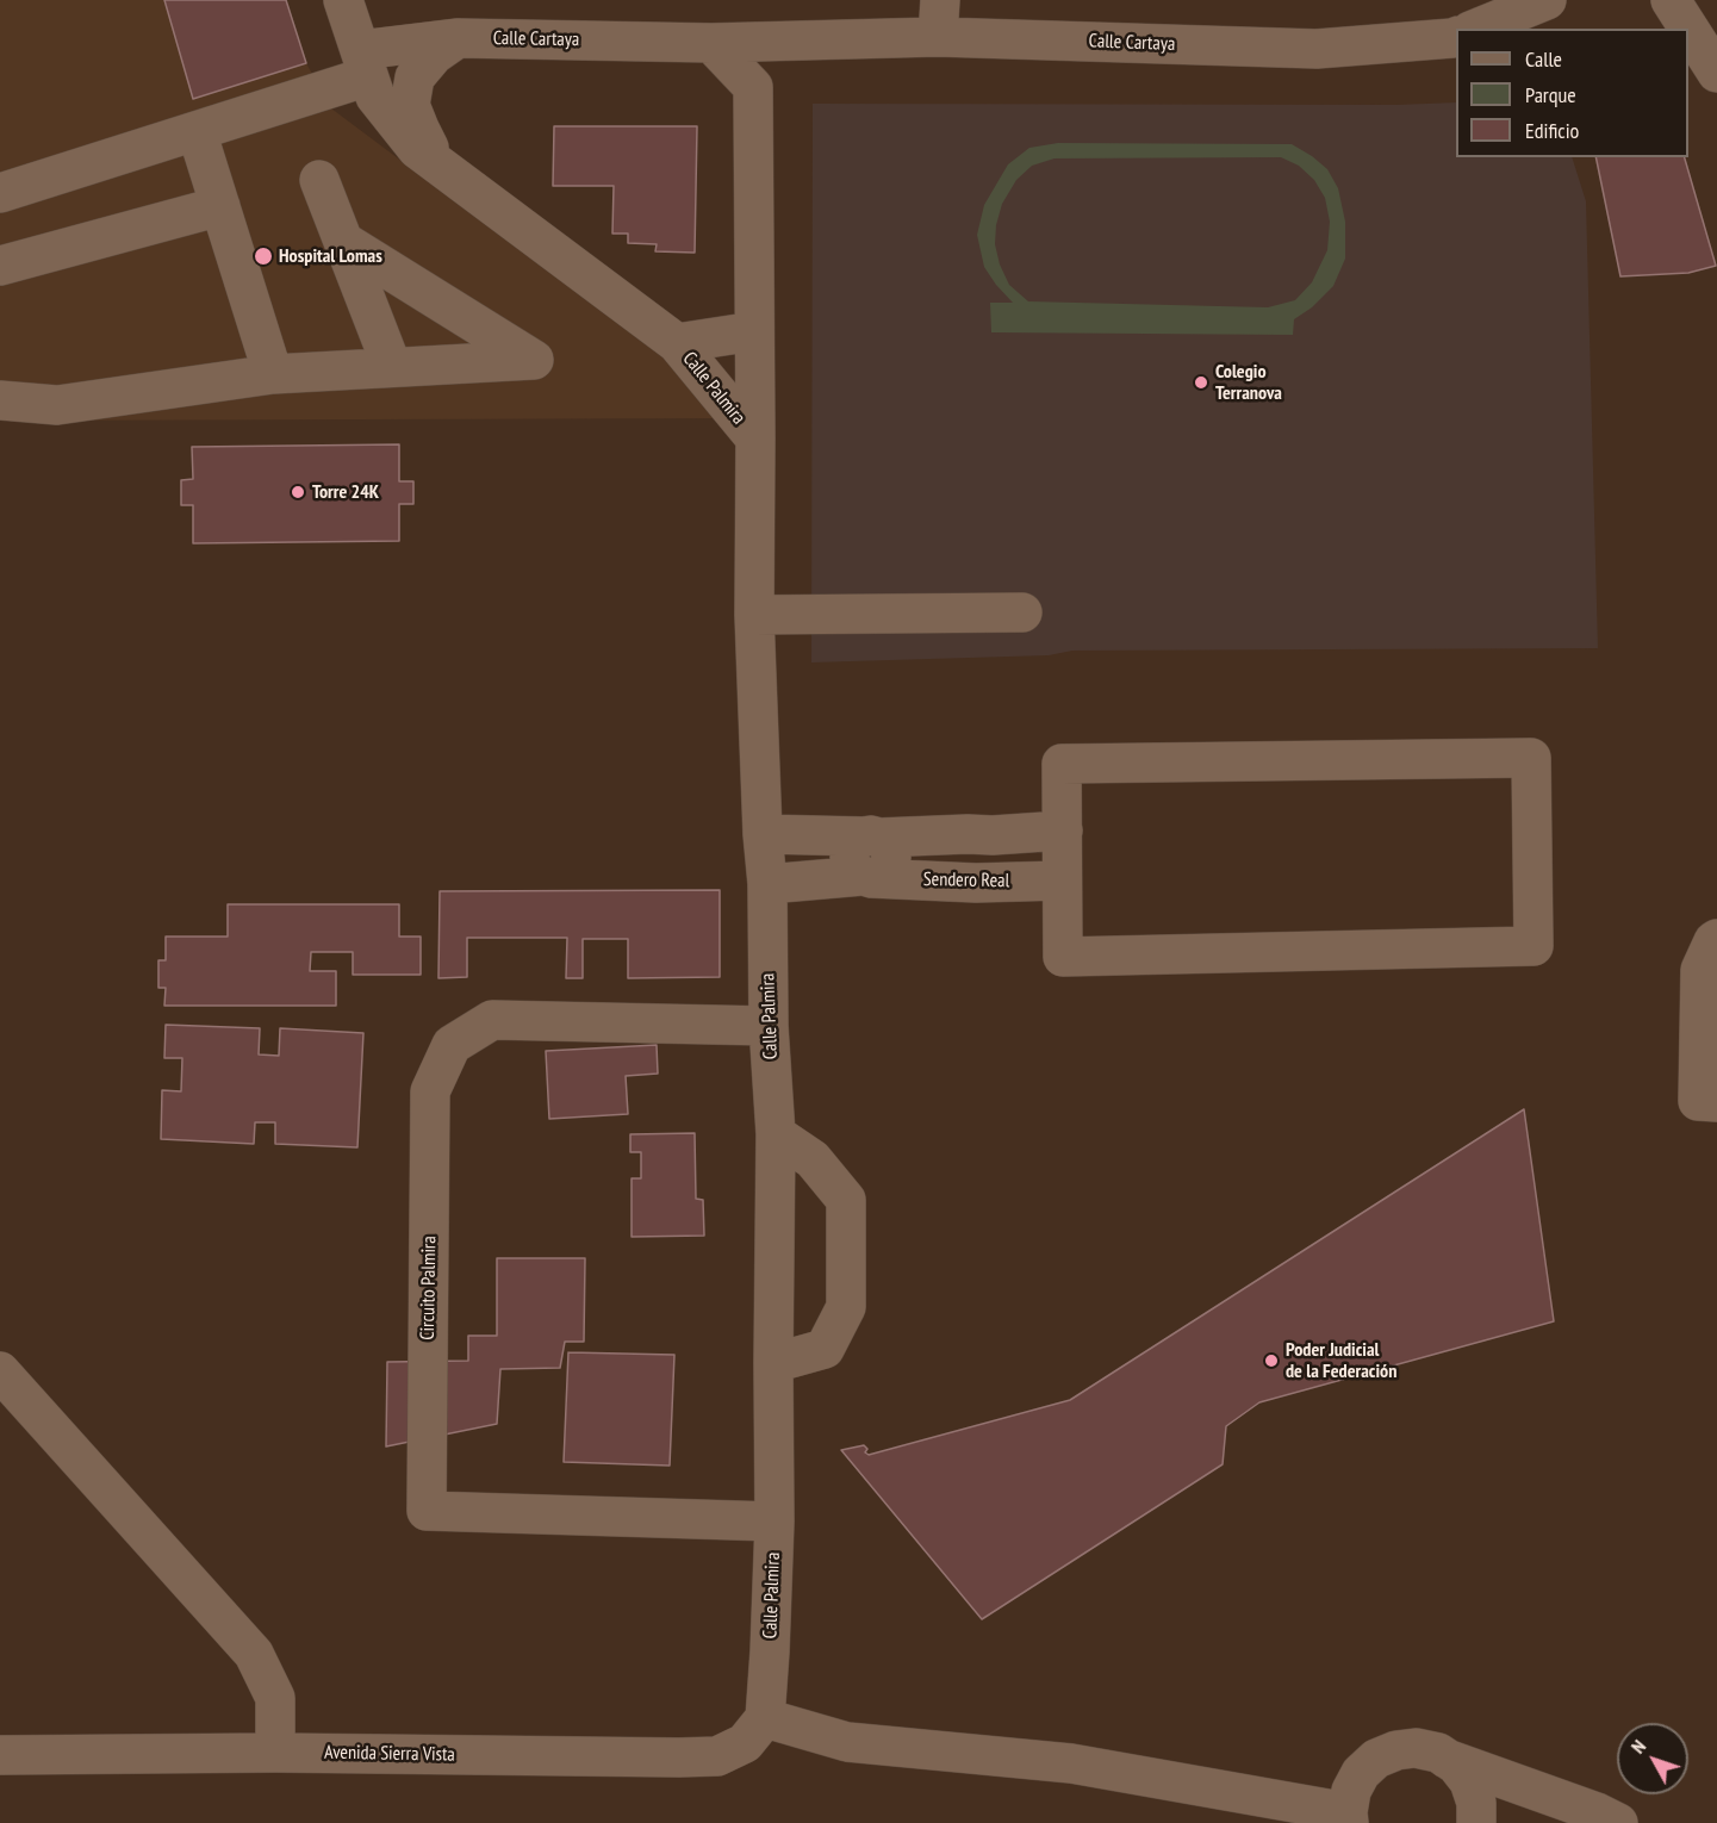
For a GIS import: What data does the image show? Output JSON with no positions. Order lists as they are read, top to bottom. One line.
{"streets":{"street":["Calle Cartaya","Calle Palmira","Sendero Real","Circuito Palmira","Avenida Sierra Vista"]},"crossings":[["Calle Cartaya","Calle Palmira"],["Calle Palmira","Sendero Real"],["Calle Palmira","Circuito Palmira"],["Calle Palmira","Avenida Sierra Vista"]],"places":["Hospital Lomas","Colegio Terranova","Torre 24K","Poder Judicial de la Federación"],"legend":["Calle","Parque","Edificio"],"north":"top left"}
